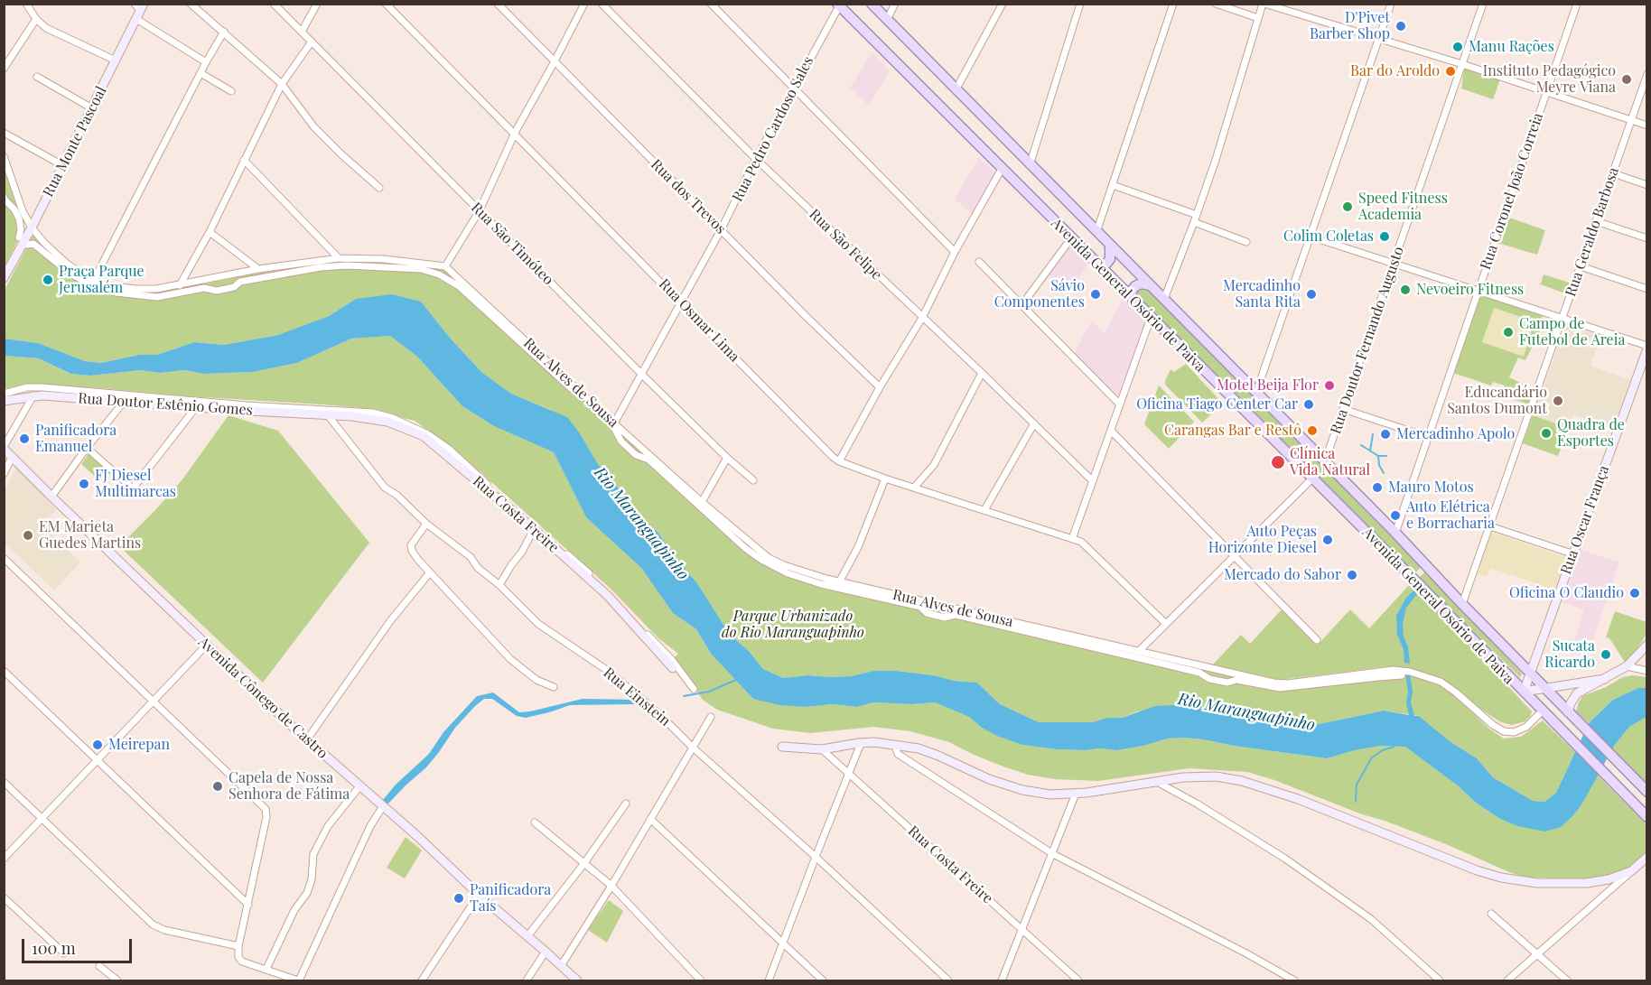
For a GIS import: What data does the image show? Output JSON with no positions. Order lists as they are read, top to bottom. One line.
{"streets":{"main road":["Rua Monte Pascoal","Avenida General Osório de Paiva","Rua Doutor Estênio Gomes","Rua Costa Freire","Rua Oscar França","Avenida Cônego de Castro"],"street":["Rua Pedro Cardoso Sales","Rua Coronel João Correia","Rua dos Trevos","Rua Geraldo Barbosa","Rua São Timóteo","Rua São Felipe","Rua Osmar Lima","Rua Doutor Fernando Augusto","Rua Alves de Sousa","Rua Einstein"]},"crossings":[["Rua Pedro Cardoso Sales","Rua dos Trevos"],["Rua Pedro Cardoso Sales","Rua São Timóteo"],["Rua Pedro Cardoso Sales","Rua São Felipe"],["Rua Pedro Cardoso Sales","Avenida General Osório de Paiva"],["Rua Pedro Cardoso Sales","Rua Osmar Lima"],["Rua Pedro Cardoso Sales","Rua Alves de Sousa"],["Rua Coronel João Correia","Avenida General Osório de Paiva"],["Rua Geraldo Barbosa","Avenida General Osório de Paiva"],["Avenida General Osório de Paiva","Rua Doutor Fernando Augusto"],["Avenida General Osório de Paiva","Rua Alves de Sousa"],["Avenida General Osório de Paiva","Rua Oscar França"],["Rua Doutor Estênio Gomes","Rua Costa Freire"],["Rua Doutor Estênio Gomes","Rua Einstein"],["Rua Costa Freire","Rua Einstein"]],"water":["Rio Maranguapinho"],"parks":["Parque Urbanizado do Rio Maranguapinho"],"places":["D'Pivet Barber Shop","Manu Rações","Bar do Aroldo","Instituto Pedagógico Meyre Viana","Speed Fitness Academia","Colim Coletas","Praça Parque Jerusalém","Nevoeiro Fitness","Sávio Componentes","Mercadinho Santa Rita","Campo de Futebol de Areia","Motel Beija Flor","Educandário Santos Dumont","Oficina Tiago Center Car","Carangas Bar e Restô","Quadra de Esportes","Mercadinho Apolo","Panificadora Emanuel","Clínica Vida Natural","FJ Diesel Multimarcas","Mauro Motos","Auto Elétrica e Borracharia","EM Marieta Guedes Martins","Auto Peças Horizonte Diesel","Mercado do Sabor","Oficina O Claudio","Sucata Ricardo","Meirepan","Capela de Nossa Senhora de Fátima","Panificadora Taís"],"scale_bar":"100 m"}
